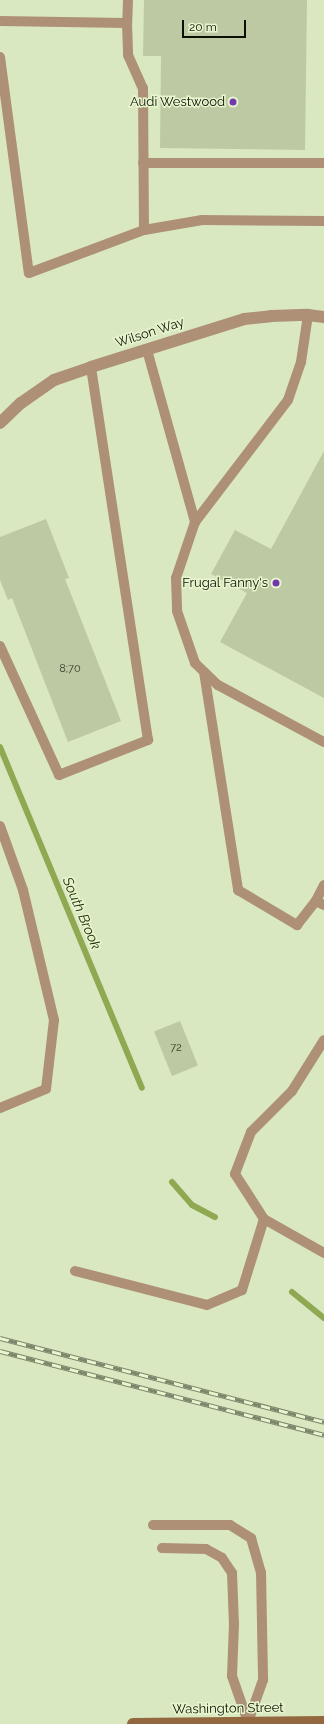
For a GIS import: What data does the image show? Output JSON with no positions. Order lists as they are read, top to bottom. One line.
{"streets":{"main road":["Washington Street"],"street":["Wilson Way"]},"water":["South Brook"],"places":["Audi Westwood","Frugal Fanny's"],"house_numbers":["8;70","72"],"scale_bar":"20 m"}
